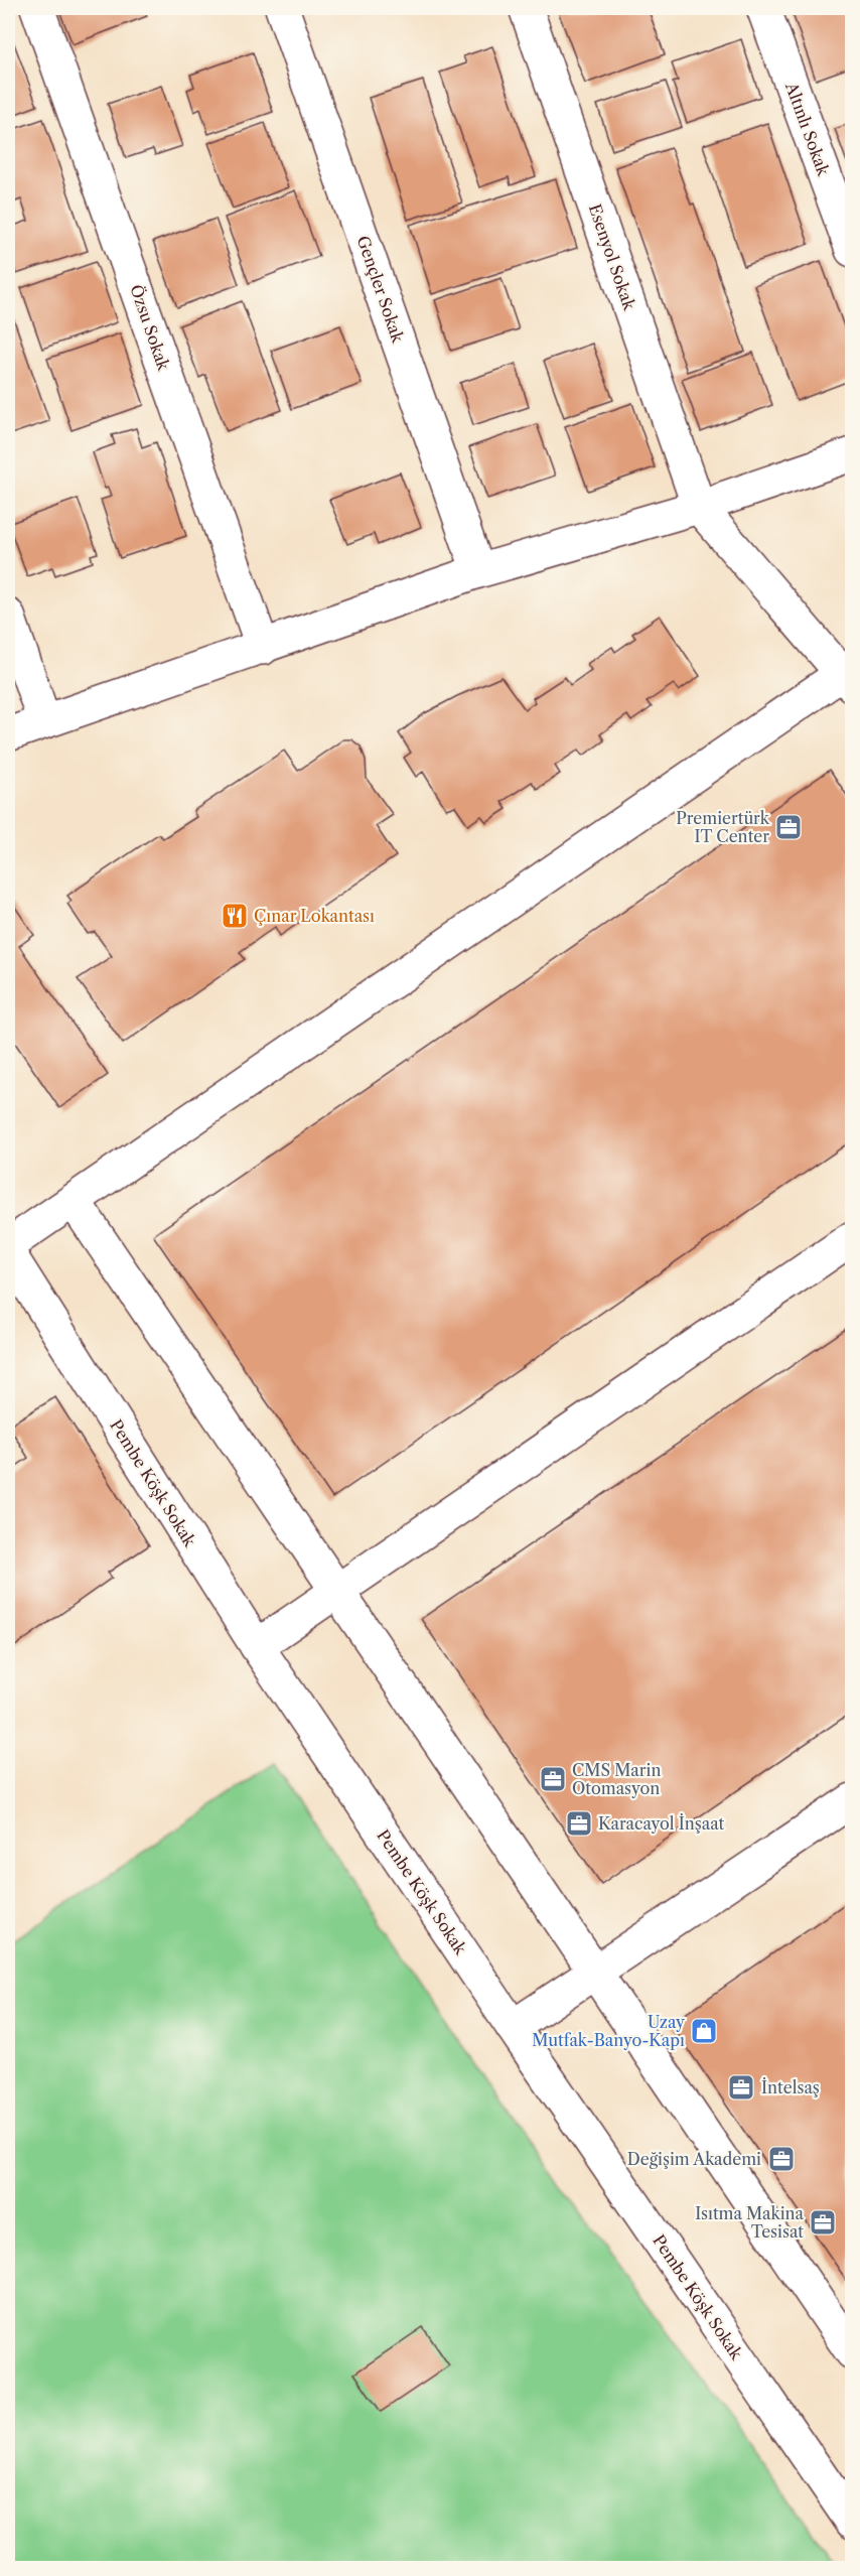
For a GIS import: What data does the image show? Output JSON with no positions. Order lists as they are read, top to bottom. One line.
{"streets":{"street":["Altınlı Sokak","Esenyol Sokak","Gençler Sokak","Özsu Sokak","Pembe Köşk Sokak"]},"places":{"office":["Premiertürk IT Center","CMS Marin Otomasyon","Karacayol İnşaat","İntelsaş","Değişim Akademi","Isıtma Makina Tesisat"],"restaurant":["Çınar Lokantası"],"shop":["Uzay Mutfak-Banyo-Kapı"]}}
